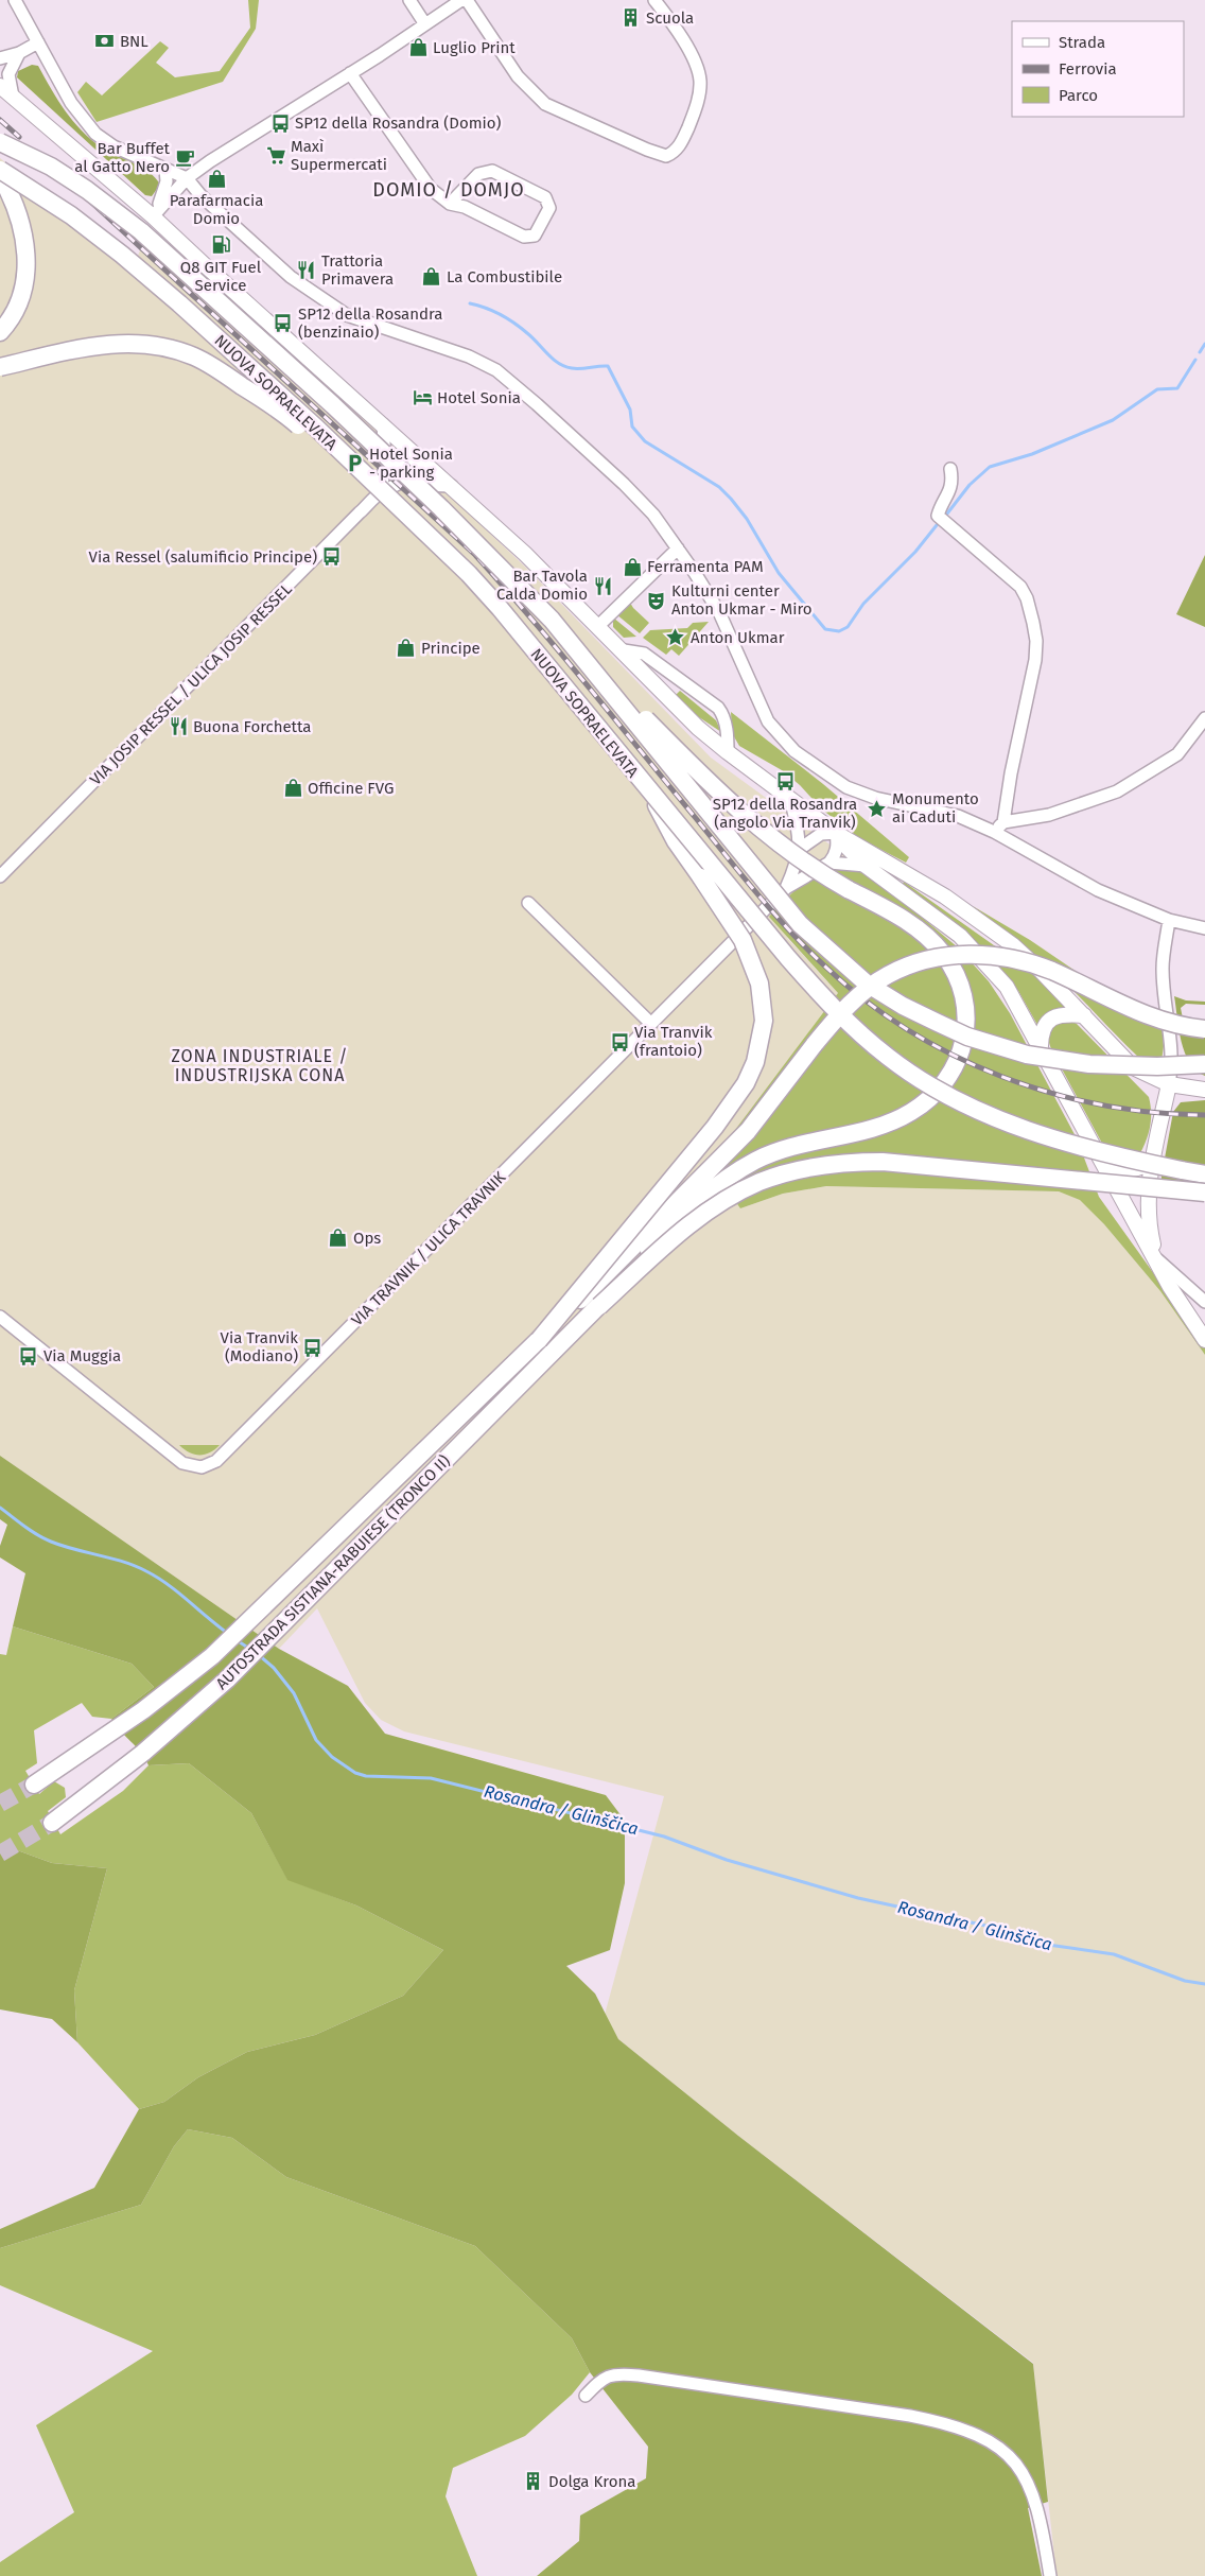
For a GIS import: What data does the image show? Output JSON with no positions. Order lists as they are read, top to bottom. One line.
{"streets":{"highway":["NUOVA SOPRAELEVATA","AUTOSTRADA SISTIANA-RABUIESE (TRONCO II)"],"street":["VIA JOSIP RESSEL / ULICA JOSIP RESSEL","VIA TRAVNIK / ULICA TRAVNIK"]},"districts":["DOMIO / DOMJO","ZONA INDUSTRIALE / INDUSTRIJSKA CONA"],"water":["Rosandra / Glinščica"],"places":{"building":["Scuola","Dolga Krona"],"bank":["BNL"],"shop":["Luglio Print","Parafarmacia Domio","La Combustibile","Ferramenta PAM","Principe","Officine FVG","Ops"],"bus stop":["SP12 della Rosandra (Domio)","SP12 della Rosandra (benzinaio)","Via Ressel (salumificio Principe)","SP12 della Rosandra (angolo Via Tranvik)","Via Tranvik (frantoio)","Via Tranvik (Modiano)","Via Muggia"],"supermarket":["Maxì Supermercati"],"cafe":["Bar Buffet al Gatto Nero"],"fuel station":["Q8 GIT Fuel Service"],"restaurant":["Trattoria Primavera","Bar Tavola Calda Domio","Buona Forchetta"],"hotel":["Hotel Sonia"],"parking":["Hotel Sonia - parking"],"theatre":["Kulturni center Anton Ukmar - Miro"],"place":["Anton Ukmar","Monumento ai Caduti"]},"legend":["Strada","Ferrovia","Parco"]}
